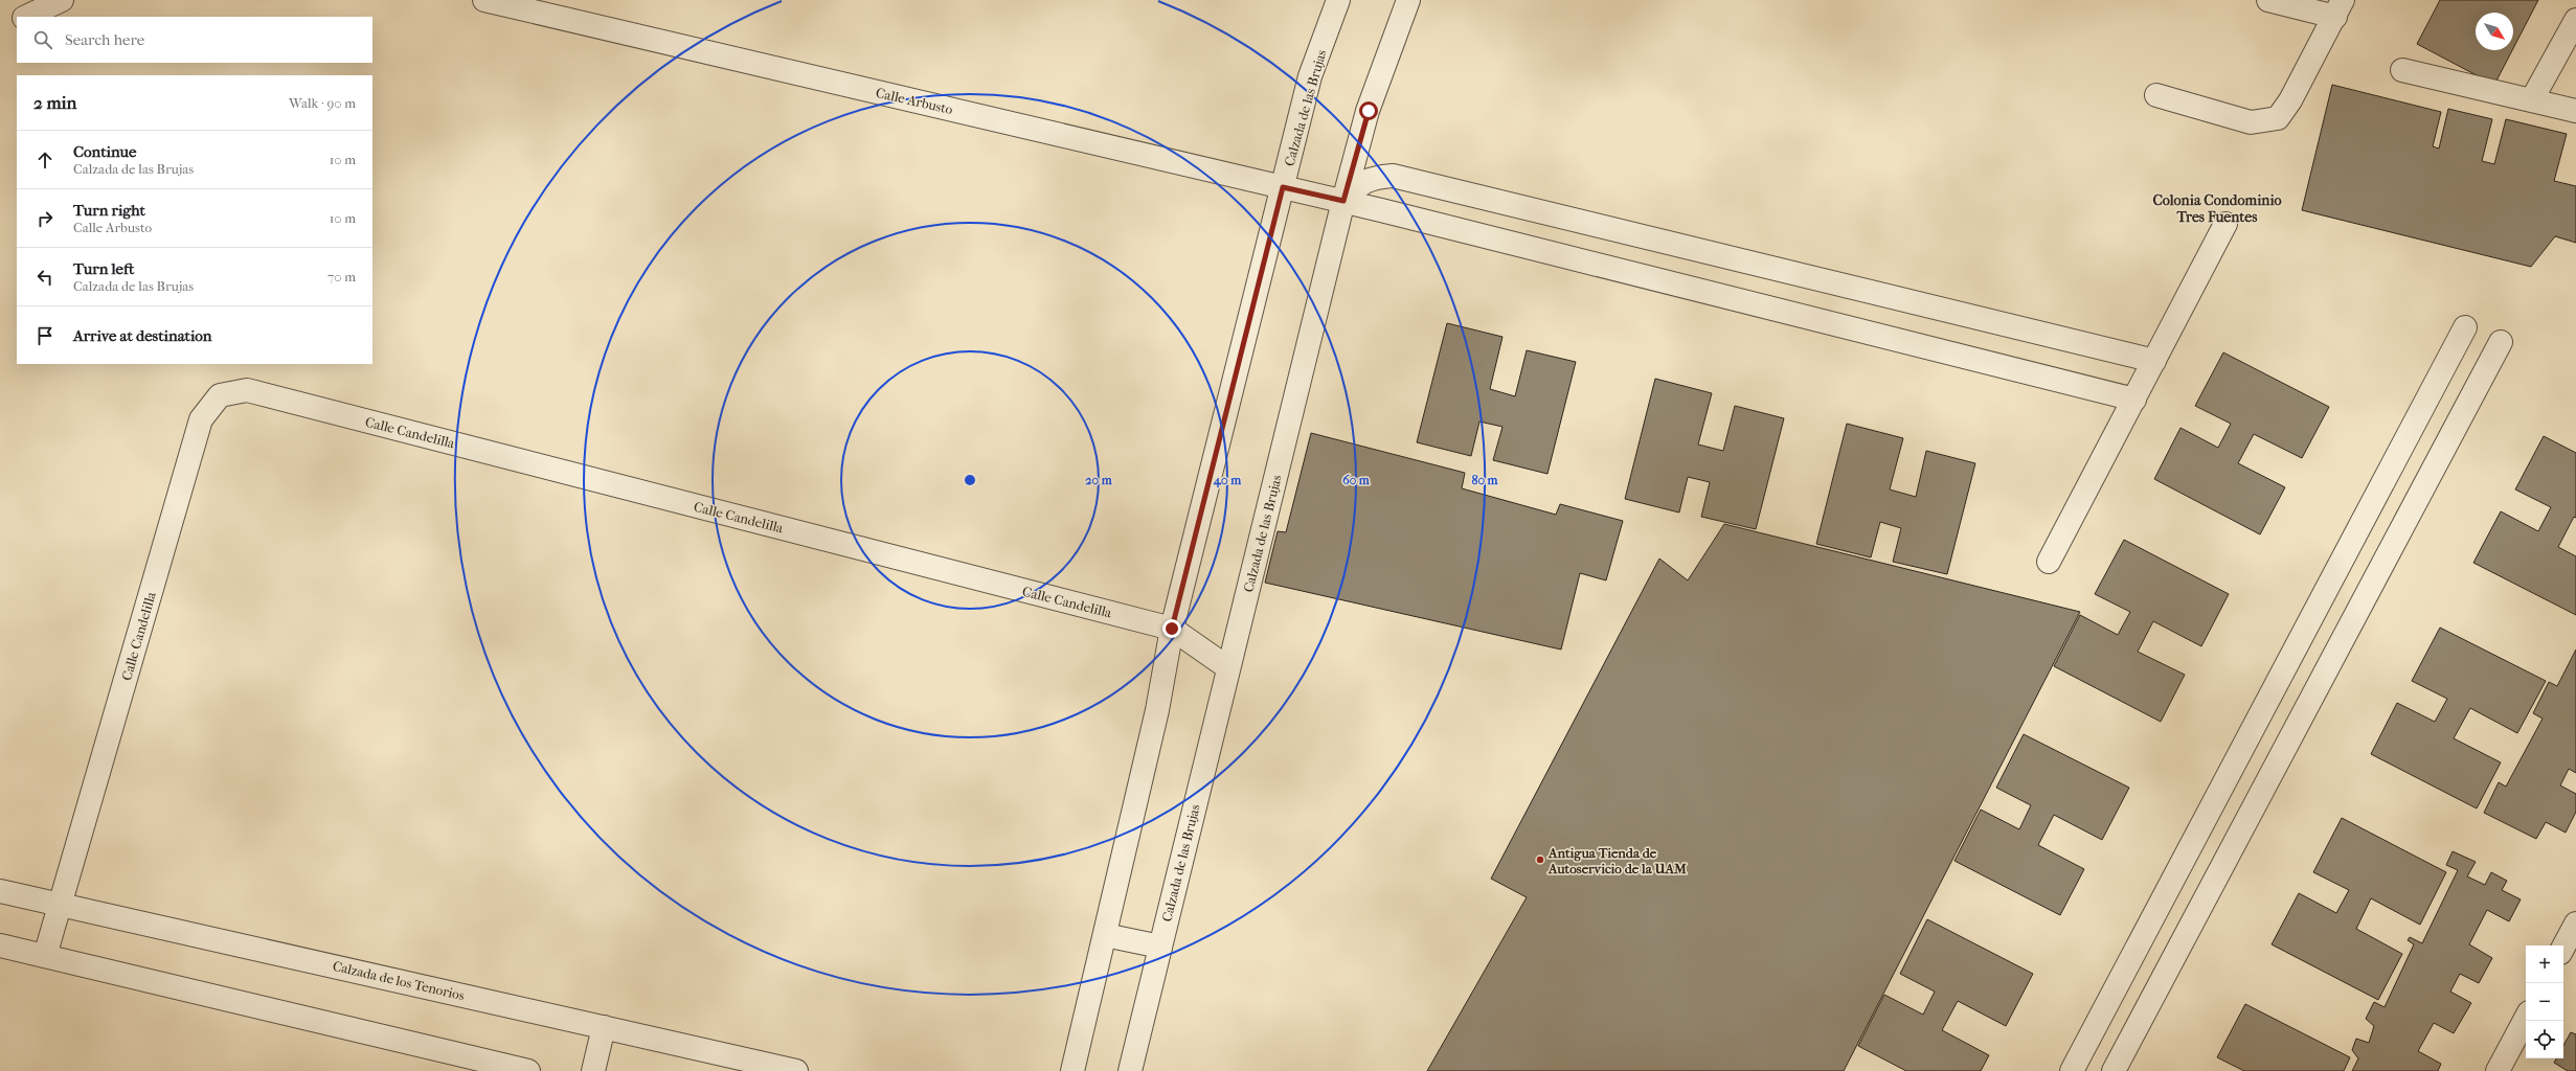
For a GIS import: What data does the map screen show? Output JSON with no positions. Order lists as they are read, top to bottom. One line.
{"streets":{"street":["Calle Arbusto","Calzada de las Brujas","Calle Candelilla","Calzada de los Tenorios"]},"crossings":[["Calle Arbusto","Calzada de las Brujas"],["Calzada de las Brujas","Calle Candelilla"],["Calle Candelilla","Calzada de los Tenorios"]],"districts":["Colonia Condominio Tres Fuentes"],"places":["Antigua Tienda de Autoservicio de la UAM"],"north":"bottom right","page":{"search":"Search here","heading":["2 min","Walk · 90 m"],"list":[["Continue","Calzada de las Brujas","10 m"],["Turn right","Calle Arbusto","10 m"],["Turn left","Calzada de las Brujas","70 m"],"Arrive at destination"],"map_buttons":["+","−"]},"rings":["20 m","40 m","60 m","80 m"]}
